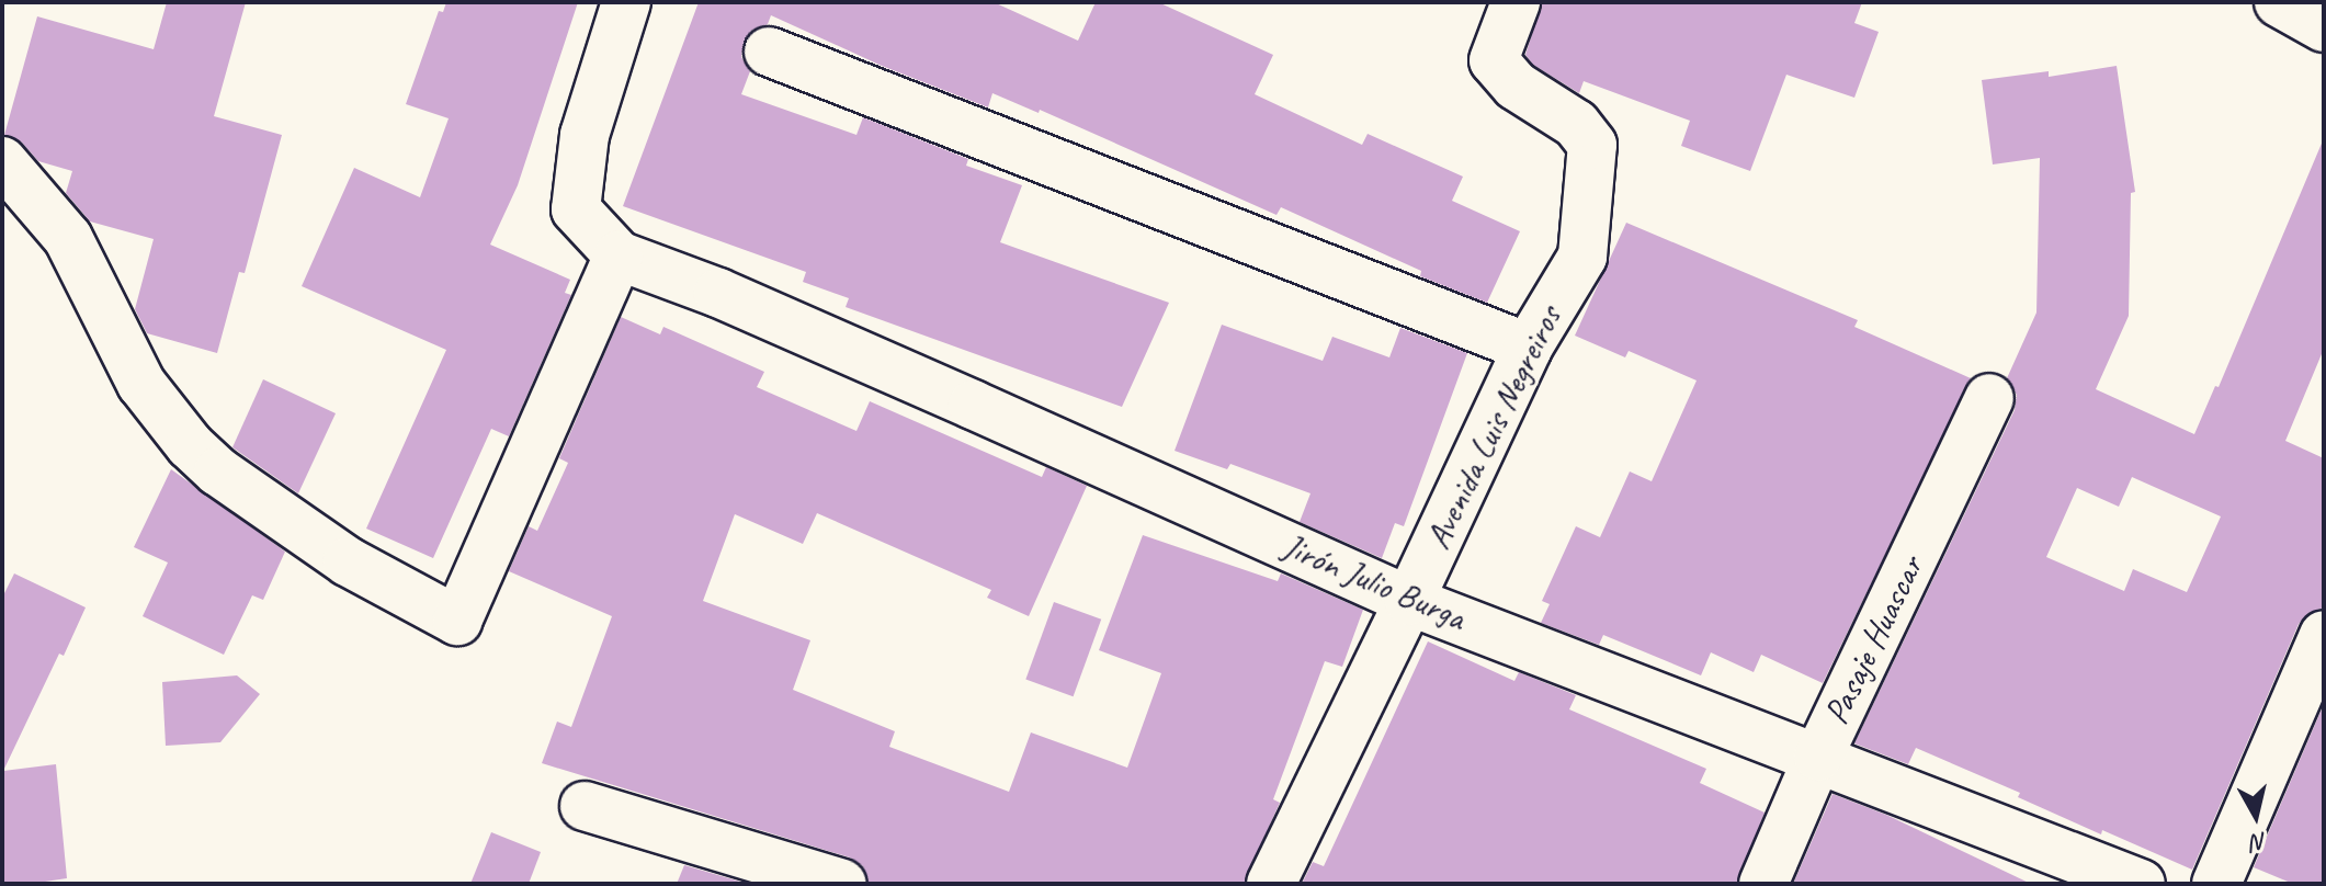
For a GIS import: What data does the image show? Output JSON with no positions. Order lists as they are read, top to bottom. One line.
{"streets":{"street":["Avenida Luis Negreiros","Jirón Julio Burga","Pasaje Huascar"]},"crossings":[["Avenida Luis Negreiros","Jirón Julio Burga"],["Jirón Julio Burga","Pasaje Huascar"]],"north":"bottom"}
